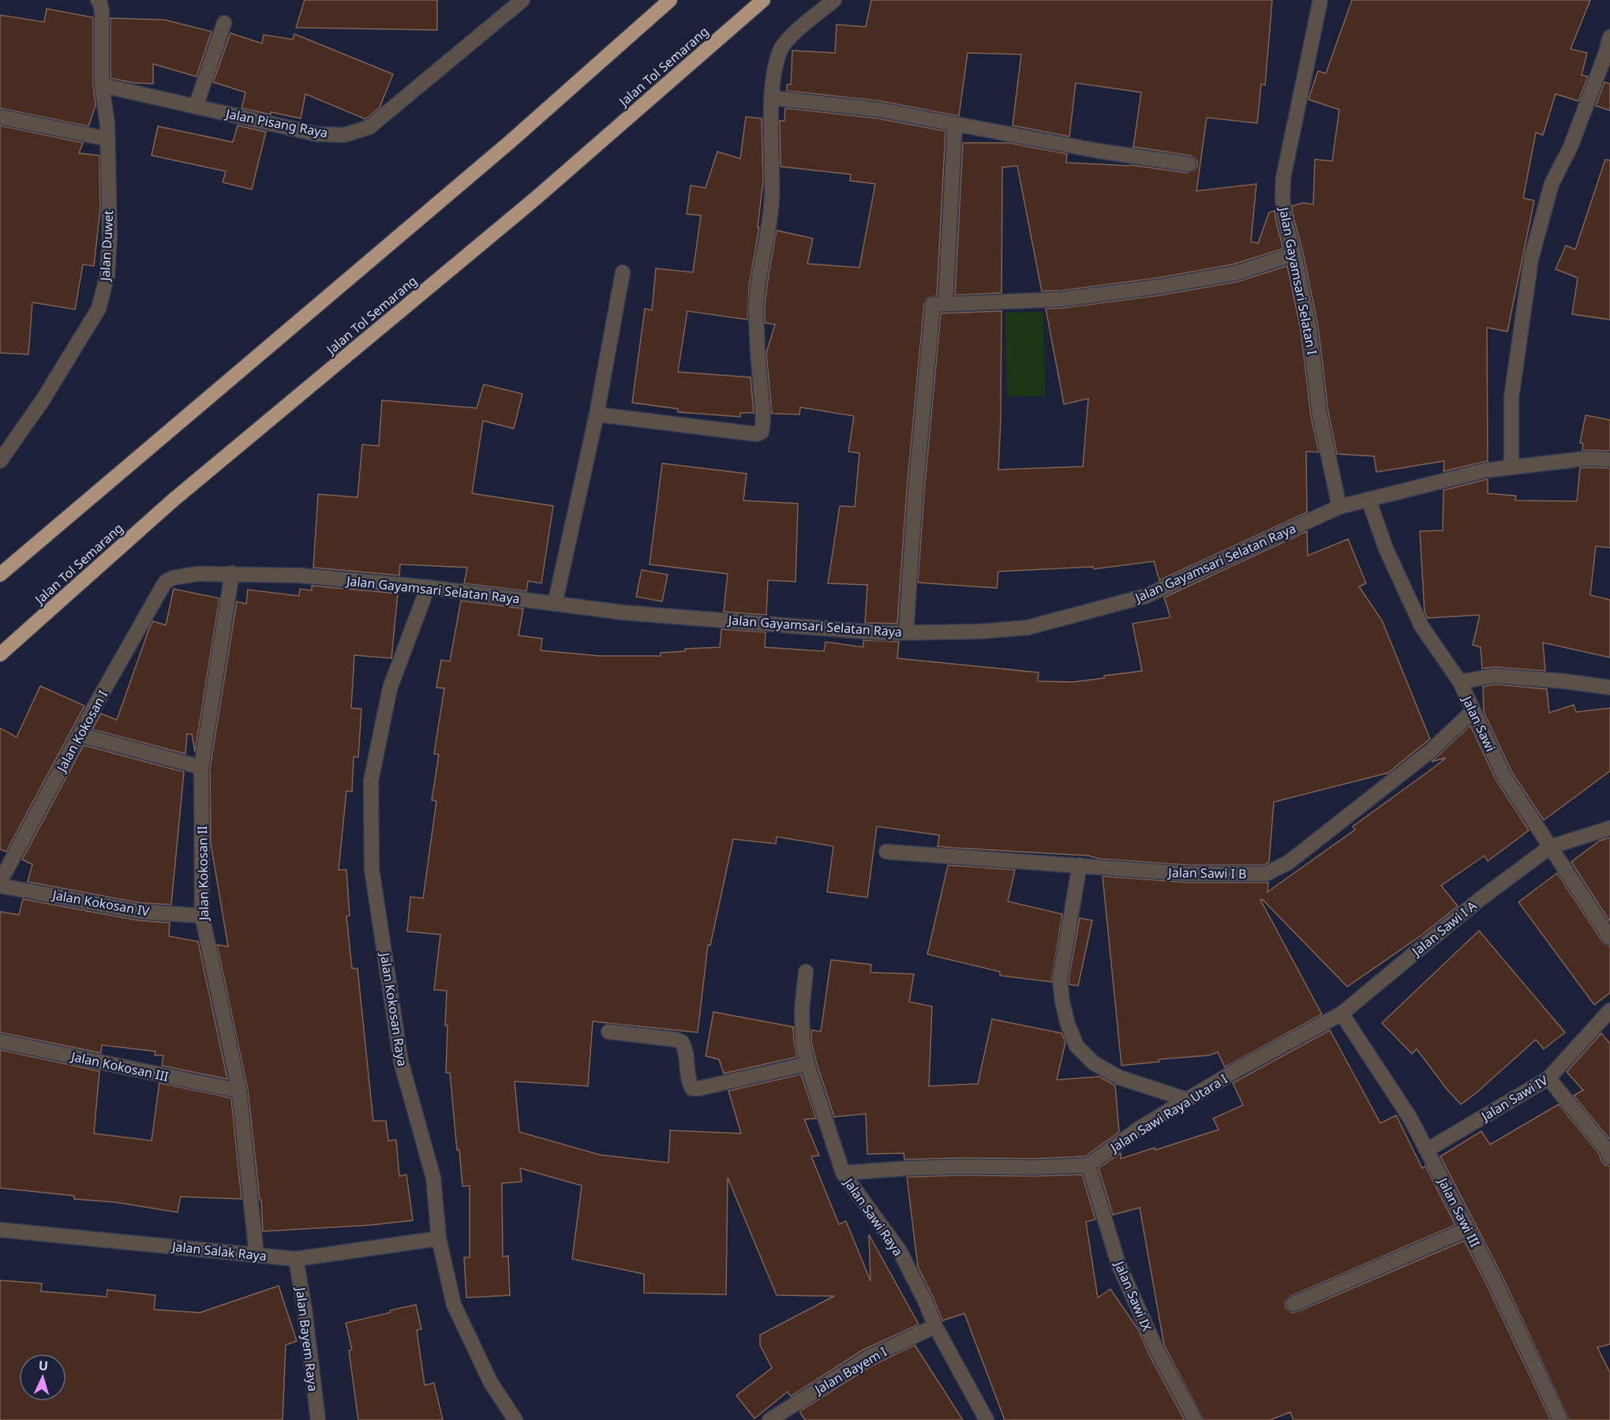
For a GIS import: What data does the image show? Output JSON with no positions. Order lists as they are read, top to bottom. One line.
{"streets":{"highway":["Jalan Tol Semarang"],"street":["Jalan Pisang Raya","Jalan Duwet","Jalan Gayamsari Selatan I","Jalan Gayamsari Selatan Raya","Jalan Sawi","Jalan Kokosan I","Jalan Kokosan II","Jalan Sawi I B","Jalan Kokosan IV","Jalan Sawi I A","Jalan Kokosan Raya","Jalan Kokosan III","Jalan Sawi IV","Jalan Sawi Raya Utara I","Jalan Sawi III","Jalan Sawi Raya","Jalan Salak Raya","Jalan Sawi IX","Jalan Bayem Raya","Jalan Bayem I"]},"crossings":[["Jalan Pisang Raya","Jalan Duwet"],["Jalan Gayamsari Selatan I","Jalan Gayamsari Selatan Raya"],["Jalan Gayamsari Selatan Raya","Jalan Sawi"],["Jalan Gayamsari Selatan Raya","Jalan Kokosan I"],["Jalan Gayamsari Selatan Raya","Jalan Kokosan II"],["Jalan Gayamsari Selatan Raya","Jalan Kokosan Raya"],["Jalan Sawi","Jalan Sawi I B"],["Jalan Sawi","Jalan Sawi I A"],["Jalan Kokosan II","Jalan Kokosan IV"],["Jalan Kokosan II","Jalan Kokosan III"],["Jalan Kokosan II","Jalan Salak Raya"],["Jalan Sawi I A","Jalan Sawi Raya Utara I"],["Jalan Sawi I A","Jalan Sawi III"],["Jalan Kokosan Raya","Jalan Salak Raya"],["Jalan Sawi IV","Jalan Sawi III"],["Jalan Sawi Raya Utara I","Jalan Sawi III"],["Jalan Sawi Raya Utara I","Jalan Sawi IX"],["Jalan Sawi Raya","Jalan Bayem I"],["Jalan Salak Raya","Jalan Bayem Raya"]],"north":"top"}
